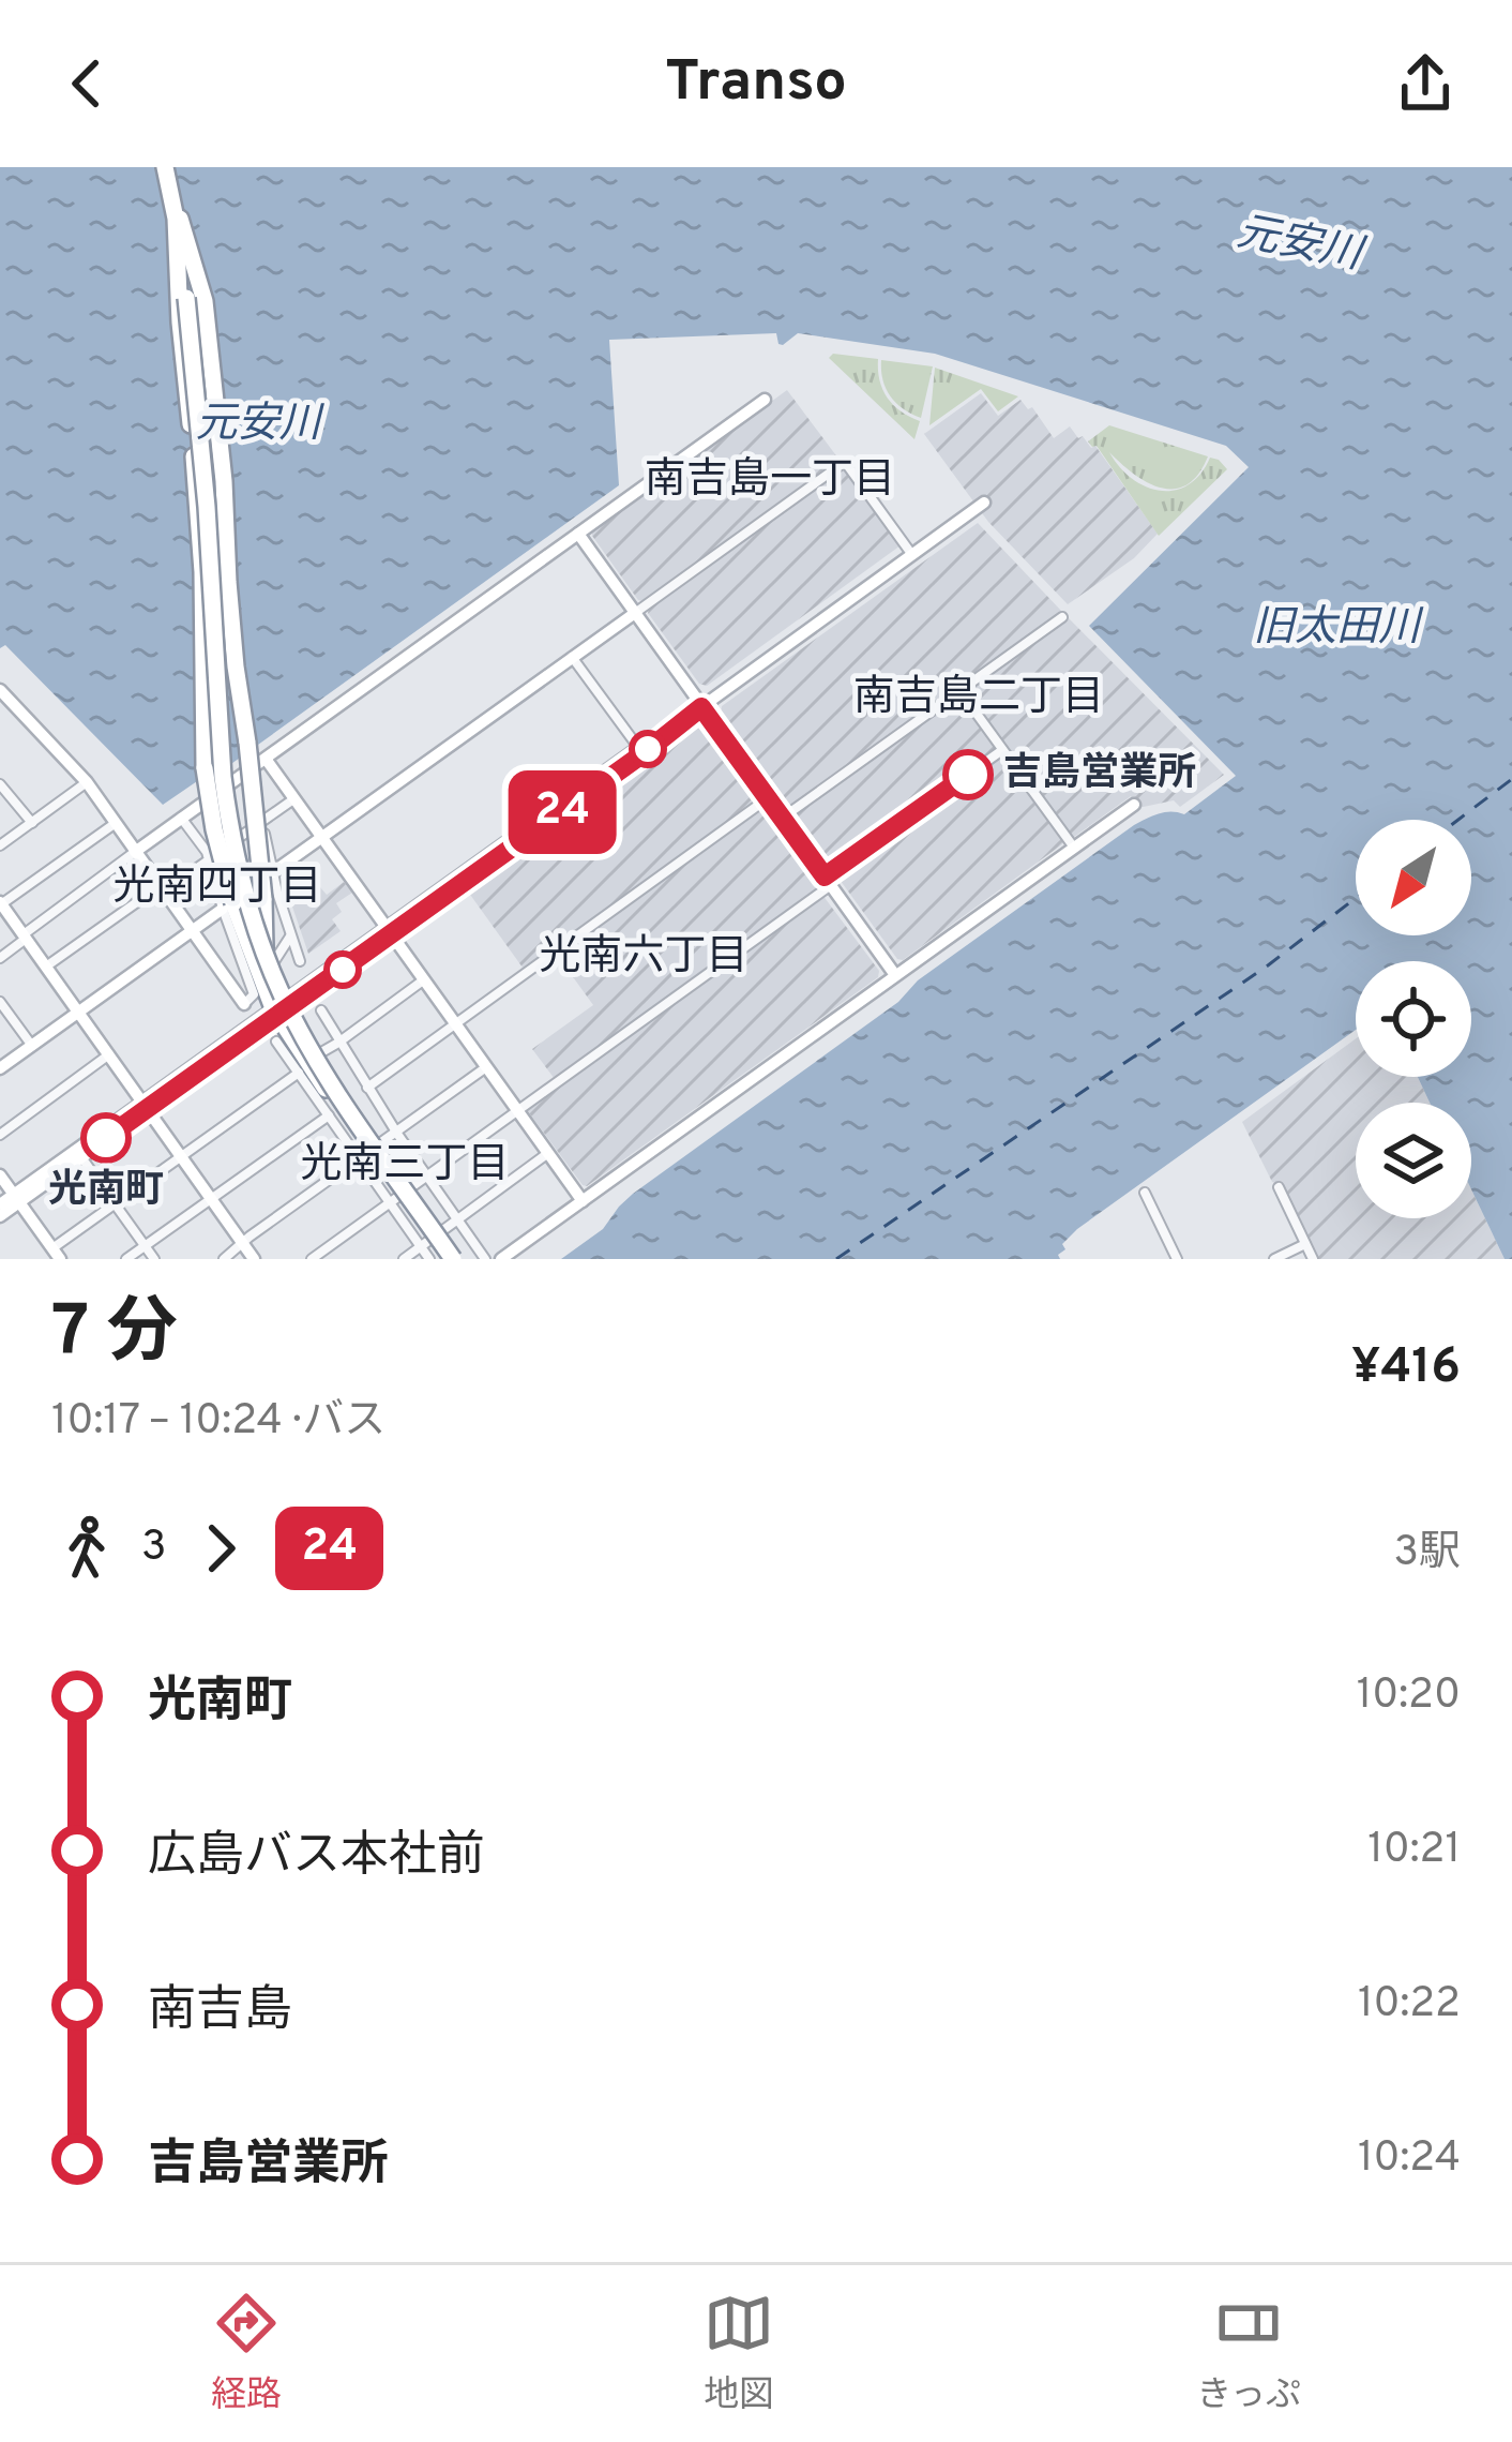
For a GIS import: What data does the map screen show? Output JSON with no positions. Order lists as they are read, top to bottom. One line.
{"districts":["南吉島一丁目","南吉島二丁目","光南四丁目","光南六丁目","光南三丁目"],"water":["元安川","旧太田川"],"places":["吉島営業所","光南町"],"lines":["bus line 24"],"north":"bottom left","page":{"header":"Transo","on_map":"24","heading":["7 分","10:17 – 10:24 · バス","¥416"],"legs":["3","24","3駅"],"list":[{"name":"光南町","value":"10:20"},{"name":"広島バス本社前","value":"10:21"},{"name":"南吉島","value":"10:22"},{"name":"吉島営業所","value":"10:24"}],"tabs":["経路","地図","きっぷ"]}}
